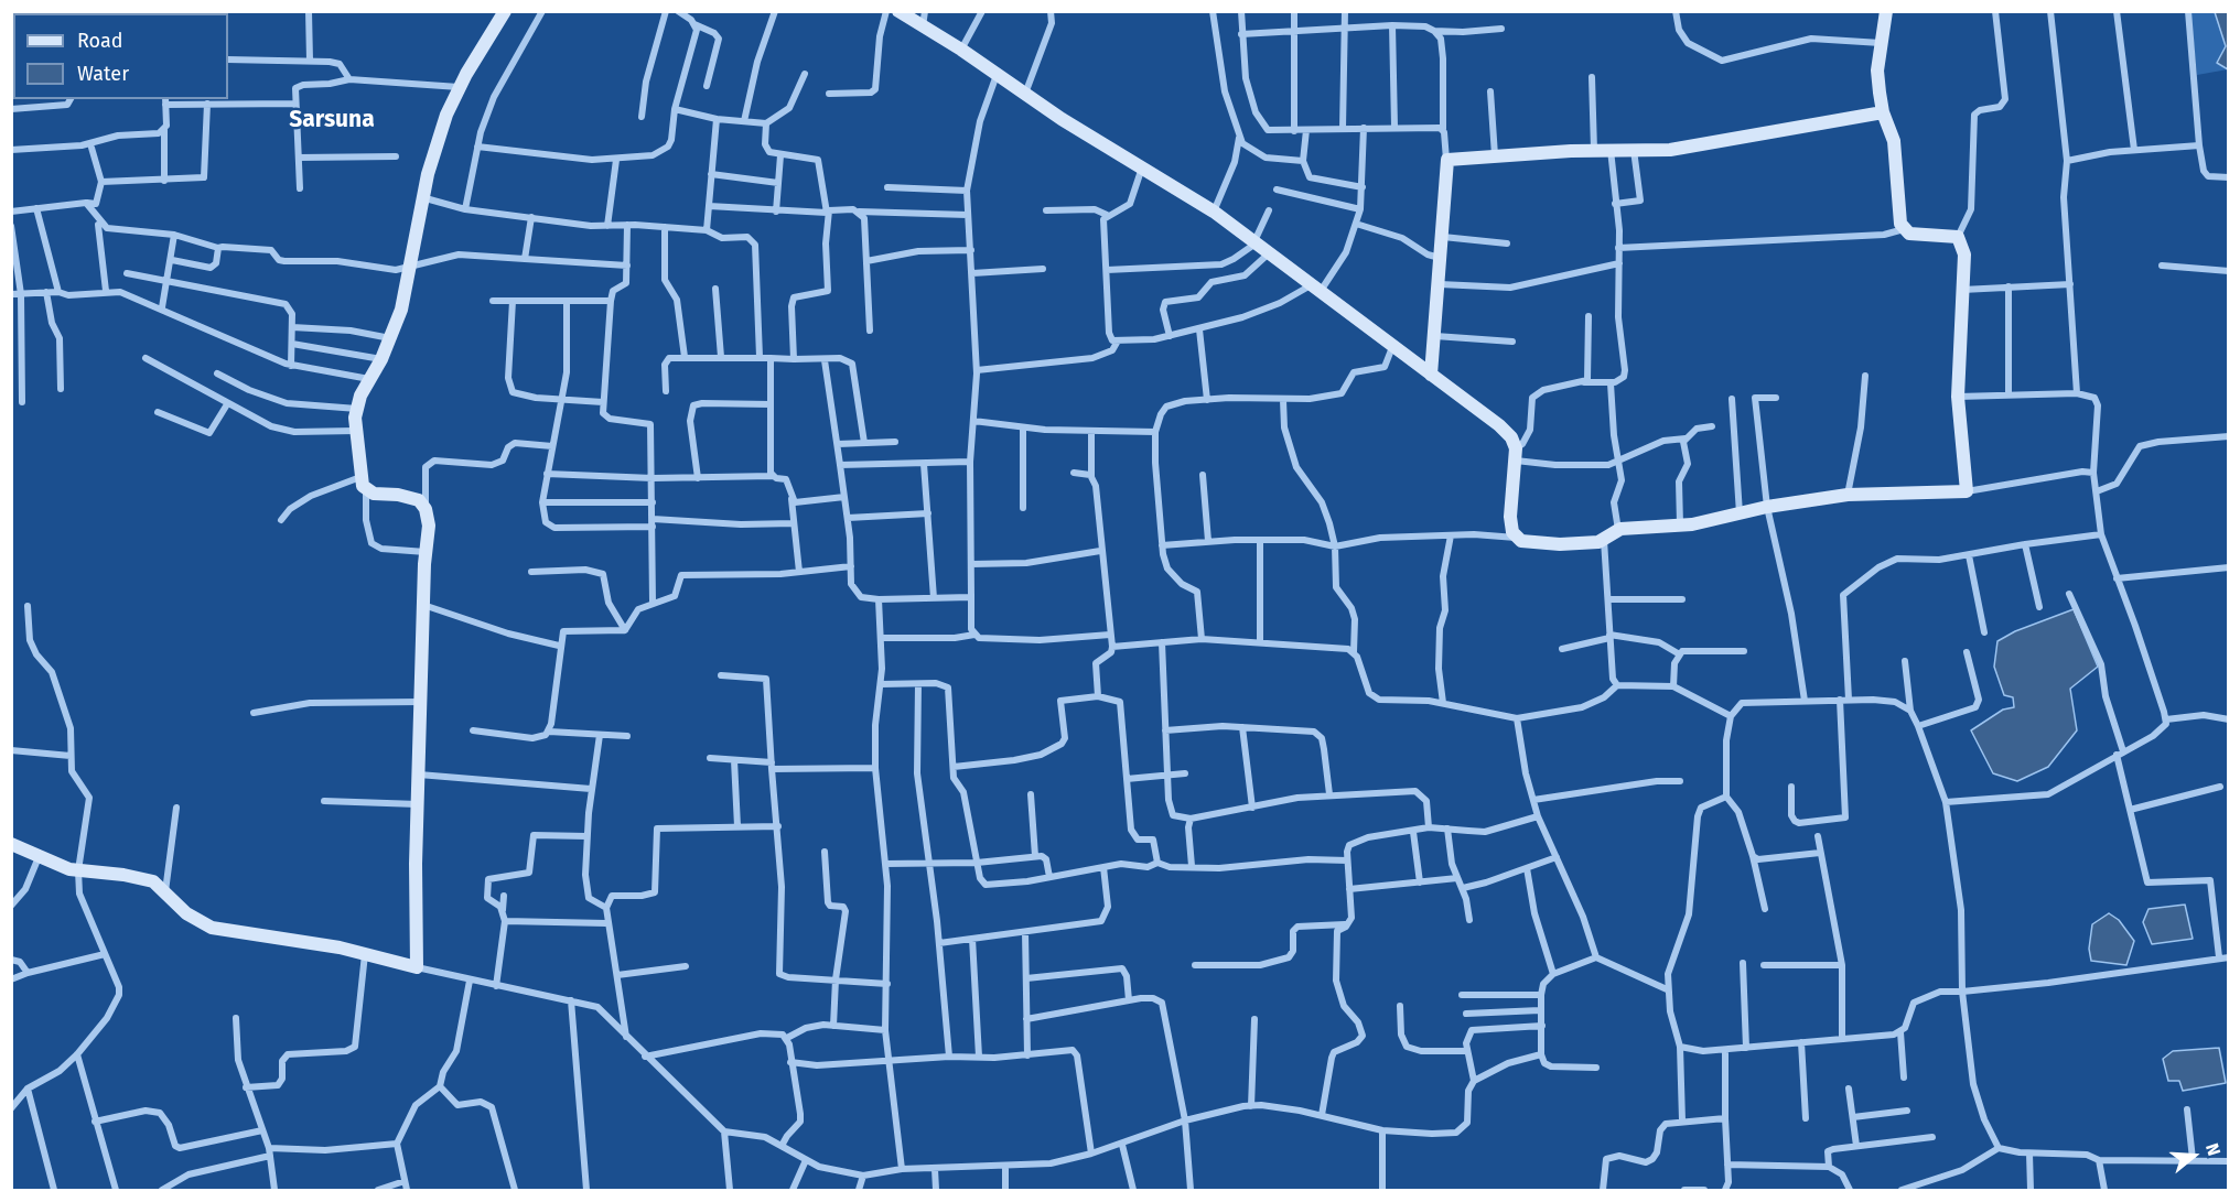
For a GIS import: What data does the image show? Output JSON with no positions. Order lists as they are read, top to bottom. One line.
{"districts":["Sarsuna"],"legend":["Road","Water"],"north":"right"}
